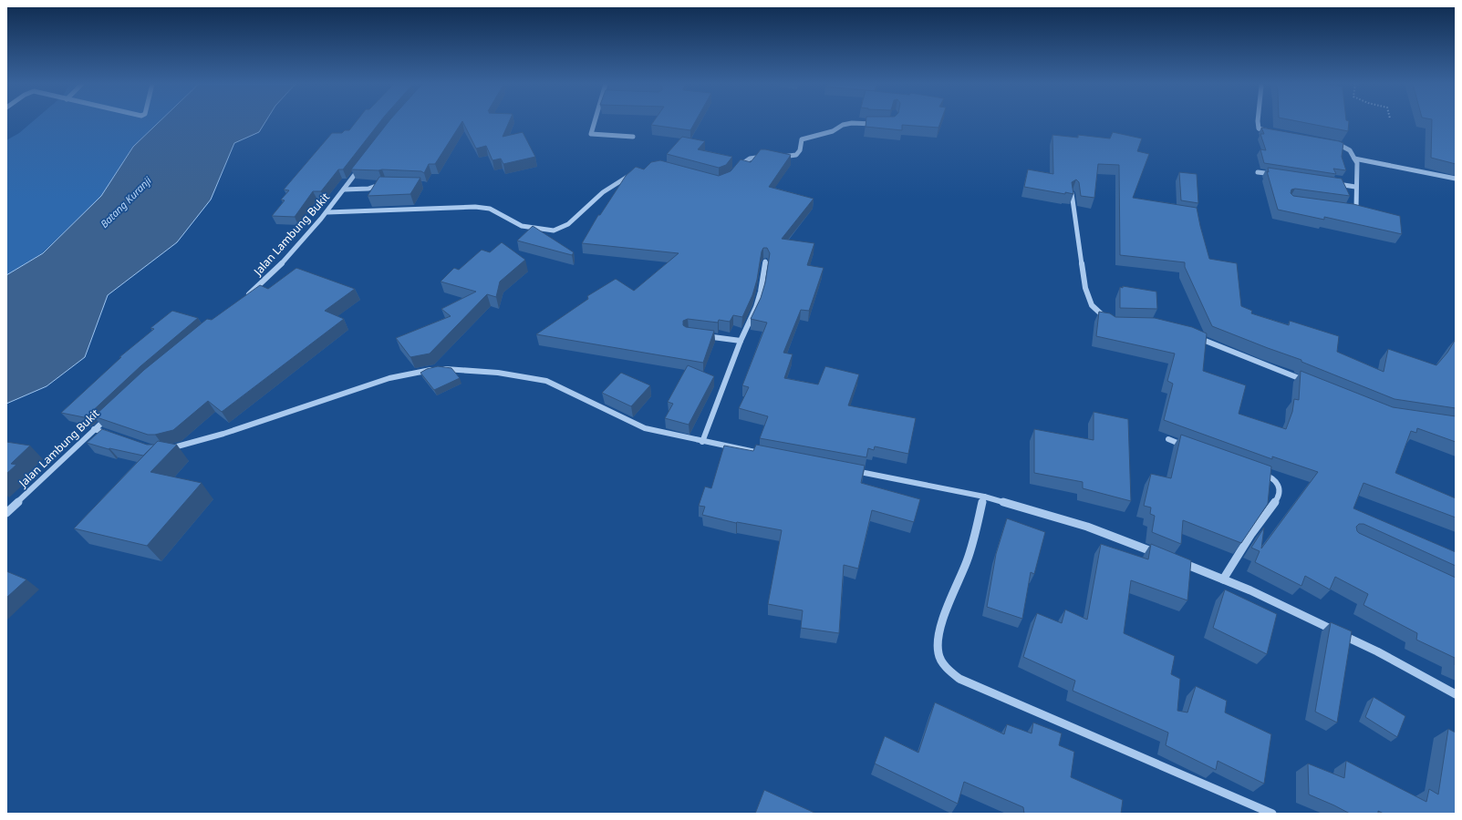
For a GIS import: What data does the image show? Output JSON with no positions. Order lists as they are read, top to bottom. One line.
{"streets":{"street":["Jalan Lambung Bukit"]},"water":["Batang Kuranji"]}
